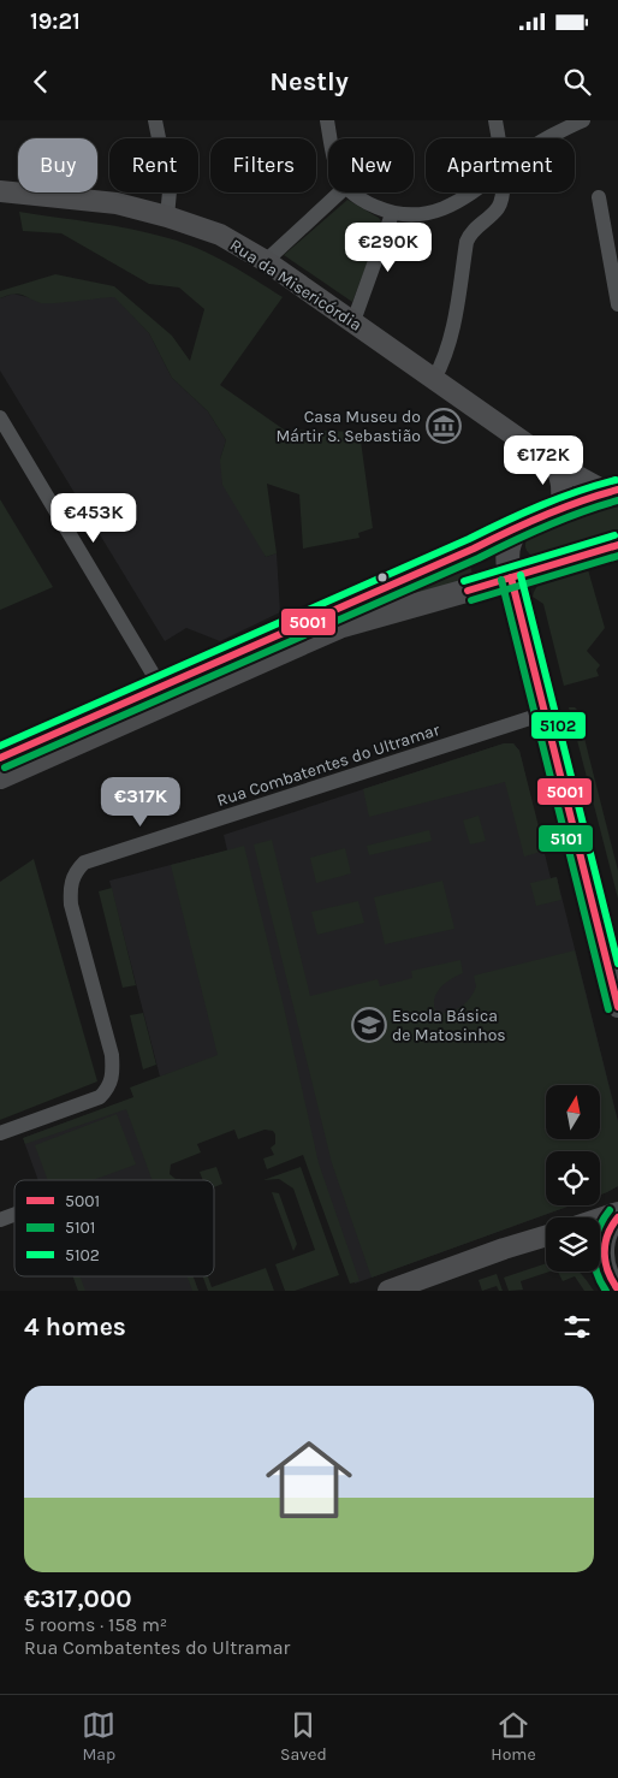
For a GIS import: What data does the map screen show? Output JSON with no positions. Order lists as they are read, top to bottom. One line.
{"streets":{"street":["Rua da Misericórdia","Rua Combatentes do Ultramar"]},"places":{"museum":["Casa Museu do Mártir S. Sebastião"],"school or university":["Escola Básica de Matosinhos"]},"lines":["transit line 5102","transit line 5001","transit line 5101"],"legend":["5001","5101","5102"],"north":"top","page":{"status":"19:21","header":"Nestly","chip":["Buy","Rent","Filters","New","Apartment"],"price":["€290K","€172K","€453K","€317K"],"heading":"4 homes","list":[{"name":"€317,000","note":"5 rooms · 158 m² · Rua Combatentes do Ultramar"}],"tabs":["Map","Saved","Home"]}}
